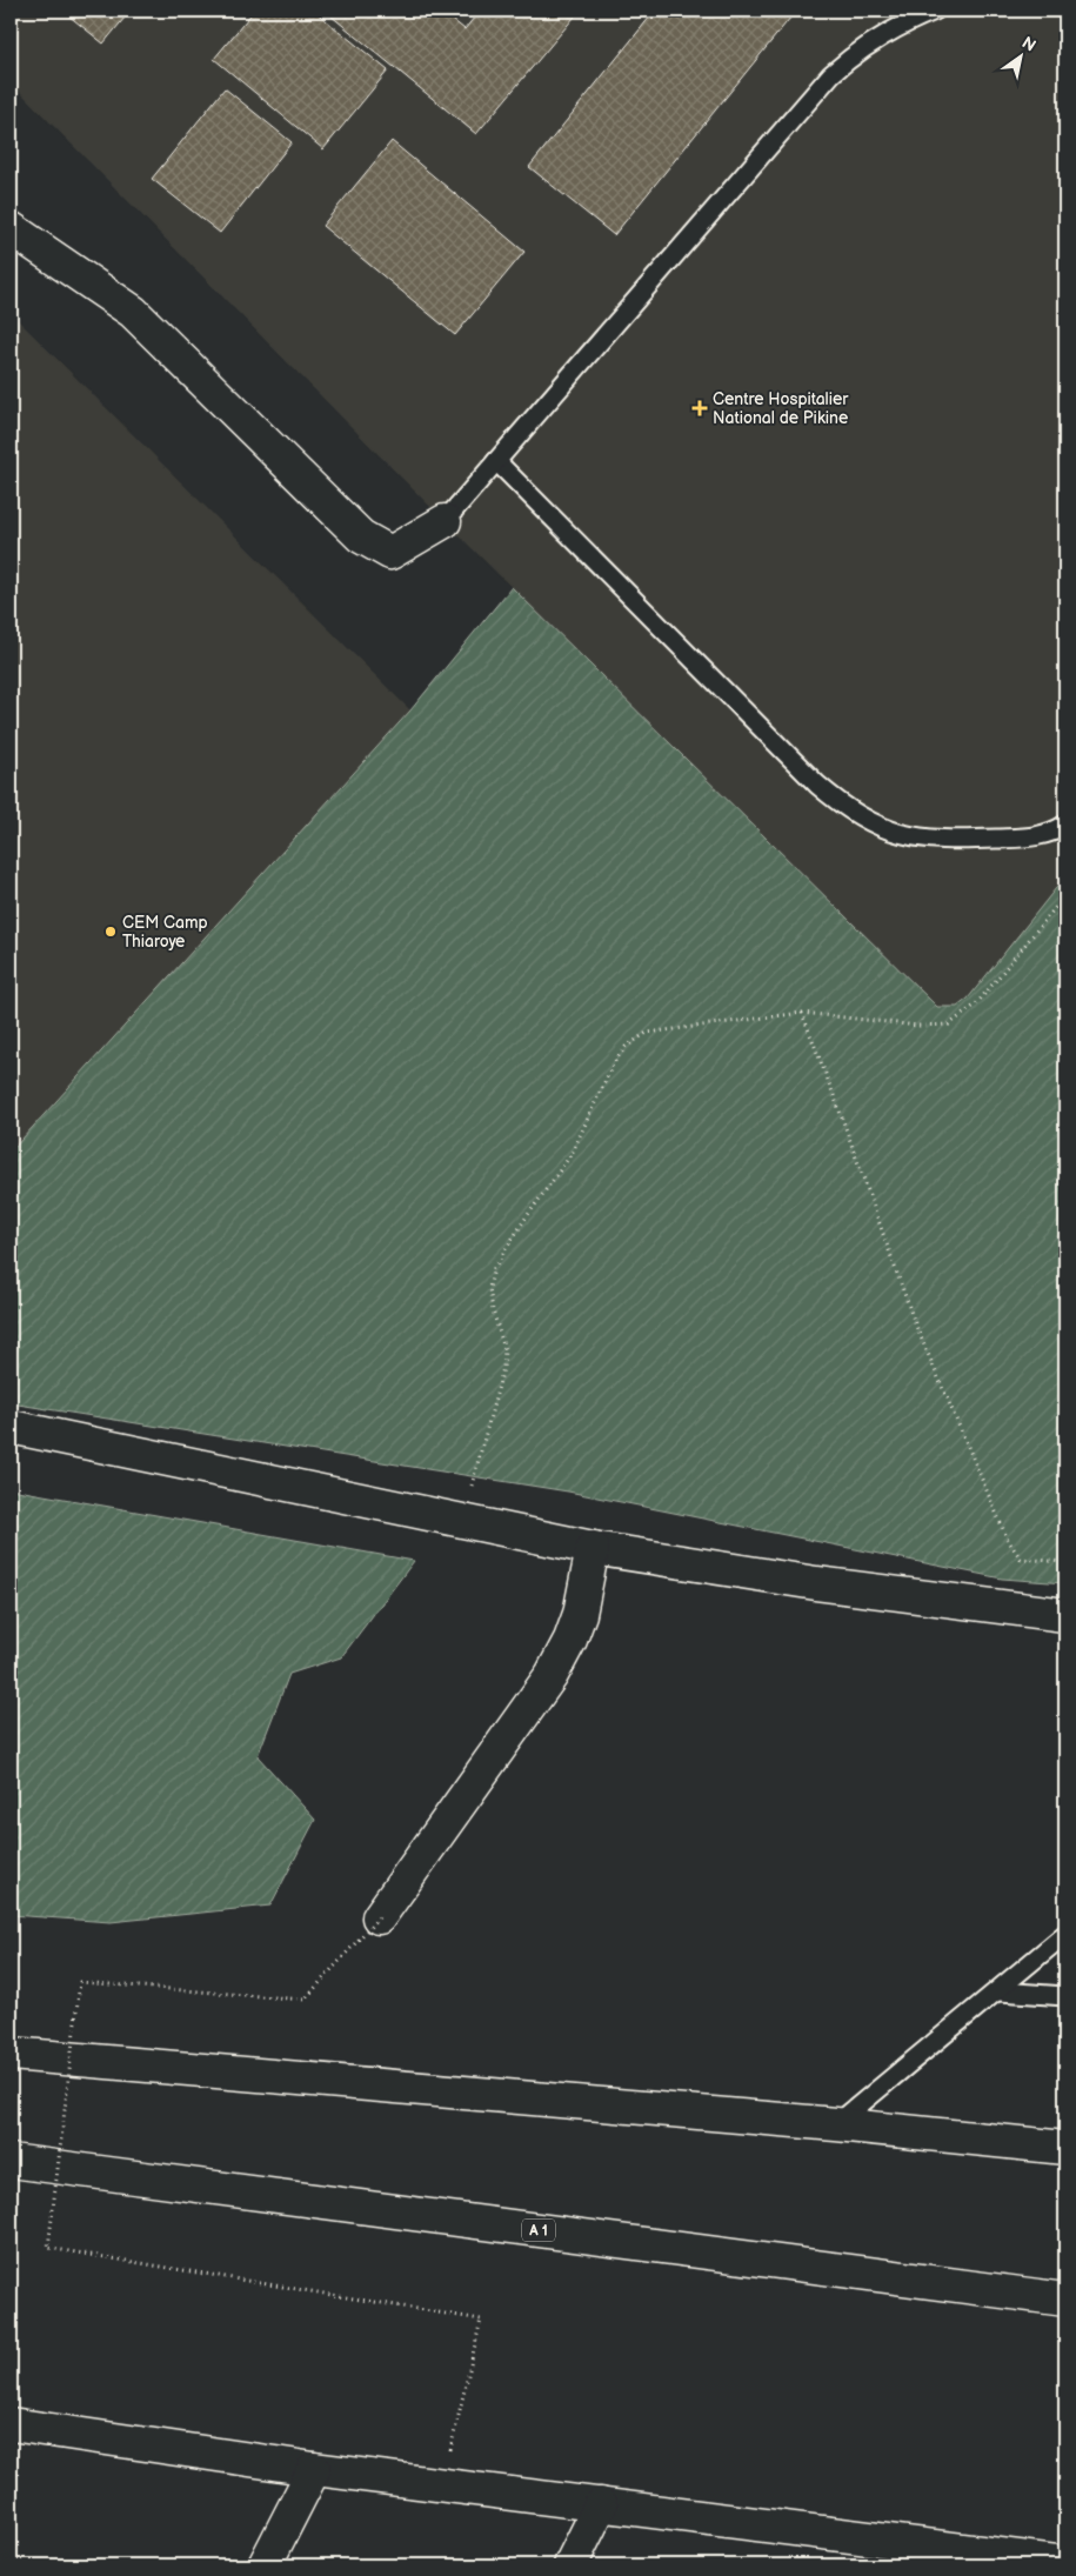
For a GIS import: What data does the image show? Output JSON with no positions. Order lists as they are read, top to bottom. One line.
{"streets":{"main road":["A 1"]},"places":{"health":["Centre Hospitalier National de Pikine"],"other":["CEM Camp Thiaroye"]},"north":"top right"}
